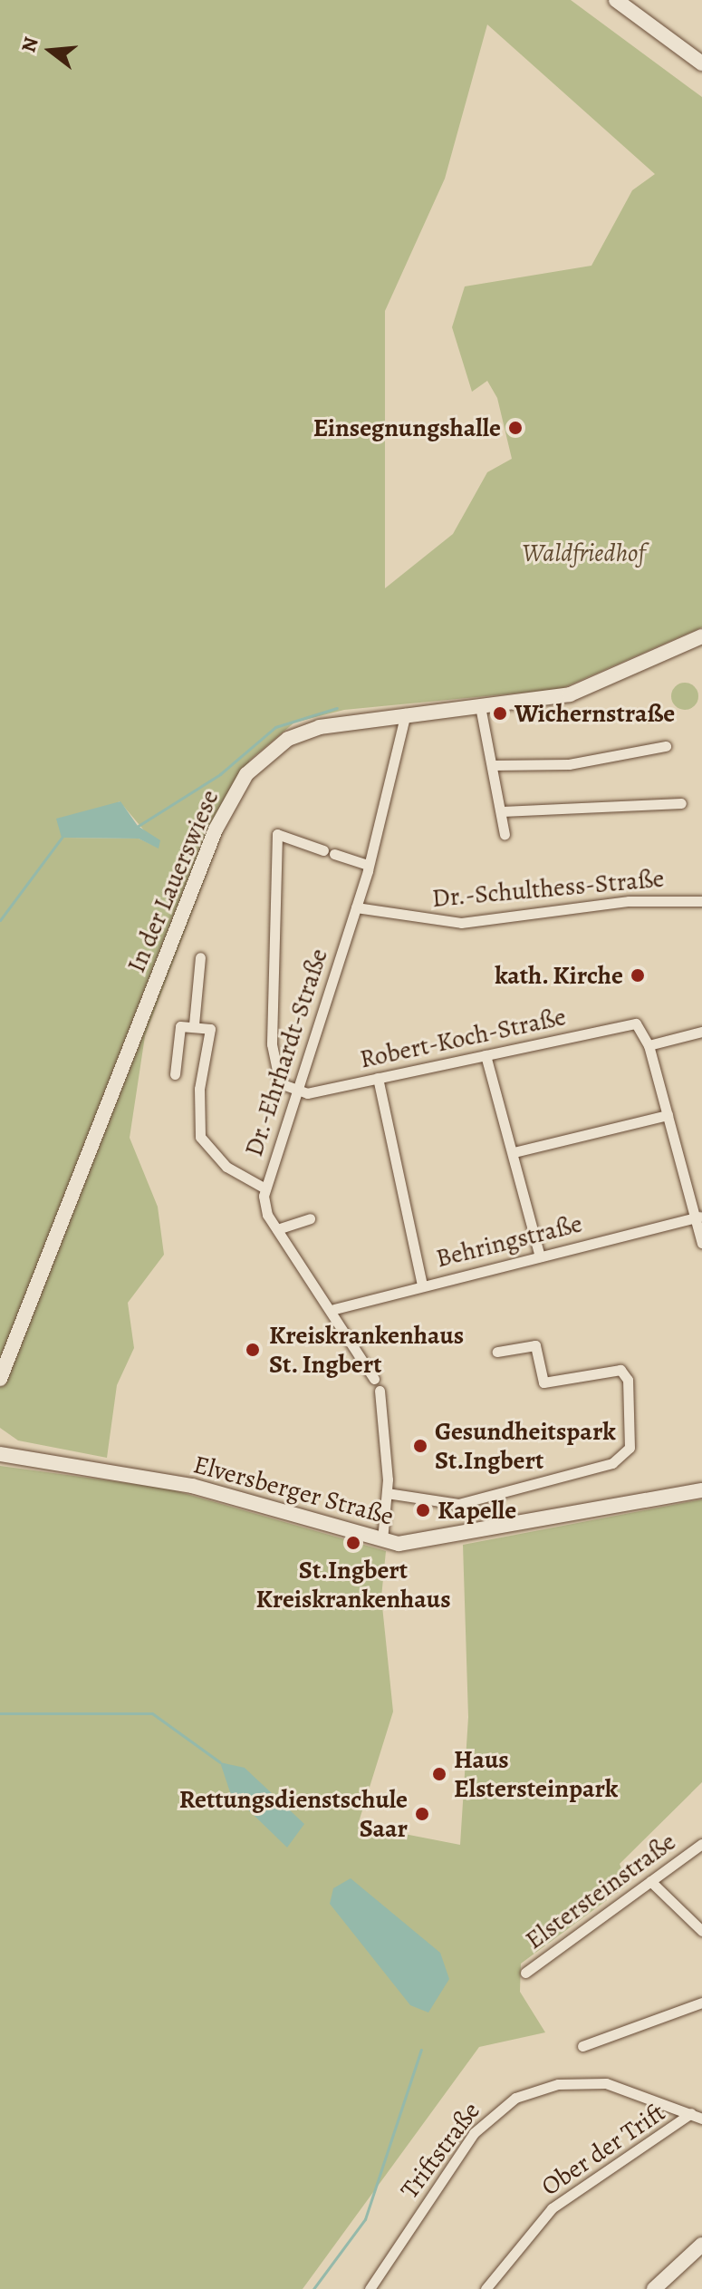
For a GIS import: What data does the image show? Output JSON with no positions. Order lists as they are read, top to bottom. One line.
{"streets":{"street":["In der Lauerswiese","Dr.-Schulthess-Straße","Robert-Koch-Straße","Dr.-Ehrhardt-Straße","Behringstraße","Elversberger Straße","Elstersteinstraße","Ober der Trift","Triftstraße"]},"crossings":[["In der Lauerswiese","Dr.-Ehrhardt-Straße"],["Dr.-Schulthess-Straße","Dr.-Ehrhardt-Straße"],["Robert-Koch-Straße","Dr.-Ehrhardt-Straße"],["Dr.-Ehrhardt-Straße","Behringstraße"],["Ober der Trift","Triftstraße"]],"parks":["Waldfriedhof"],"places":["Einsegnungshalle","Wichernstraße","kath. Kirche","Kreiskrankenhaus St. Ingbert","Gesundheitspark St.Ingbert","Kapelle","St.Ingbert Kreiskrankenhaus","Haus Elstersteinpark","Rettungsdienstschule Saar"],"north":"left"}
